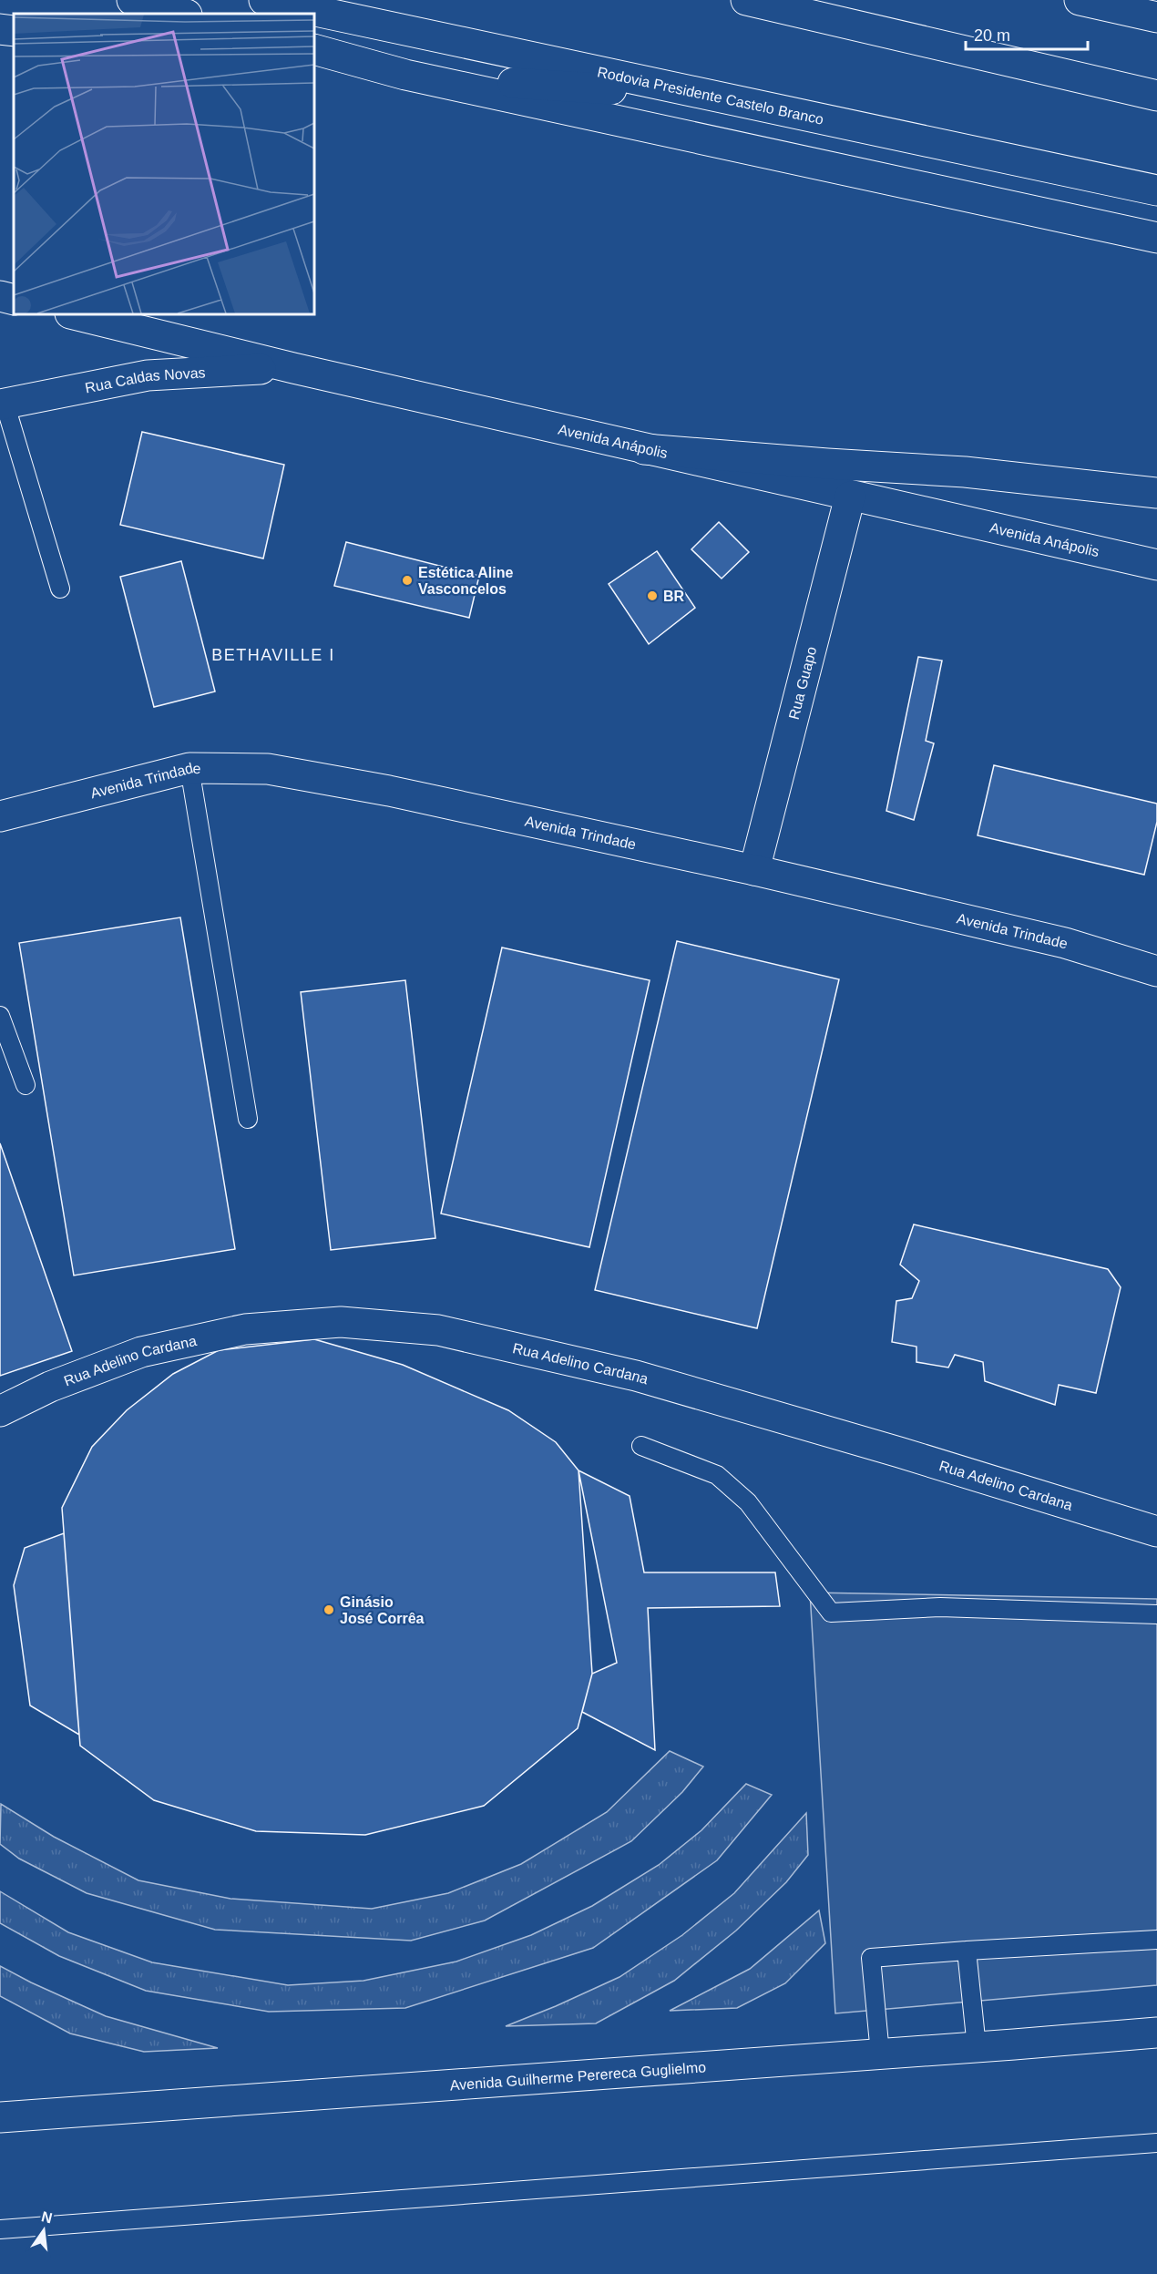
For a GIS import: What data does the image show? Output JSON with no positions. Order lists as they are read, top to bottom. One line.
{"streets":{"main road":["Rodovia Presidente Castelo Branco","Rua Caldas Novas","Avenida Anápolis","Rua Guapo","Avenida Trindade","Rua Adelino Cardana","Avenida Guilherme Perereca Guglielmo"]},"crossings":[["Rua Caldas Novas","Avenida Anápolis"],["Avenida Anápolis","Rua Guapo"],["Rua Guapo","Avenida Trindade"]],"districts":["BETHAVILLE I"],"places":["Estética Aline Vasconcelos","BR","Ginásio José Corrêa"],"scale_bar":"20 m","north":"top"}
